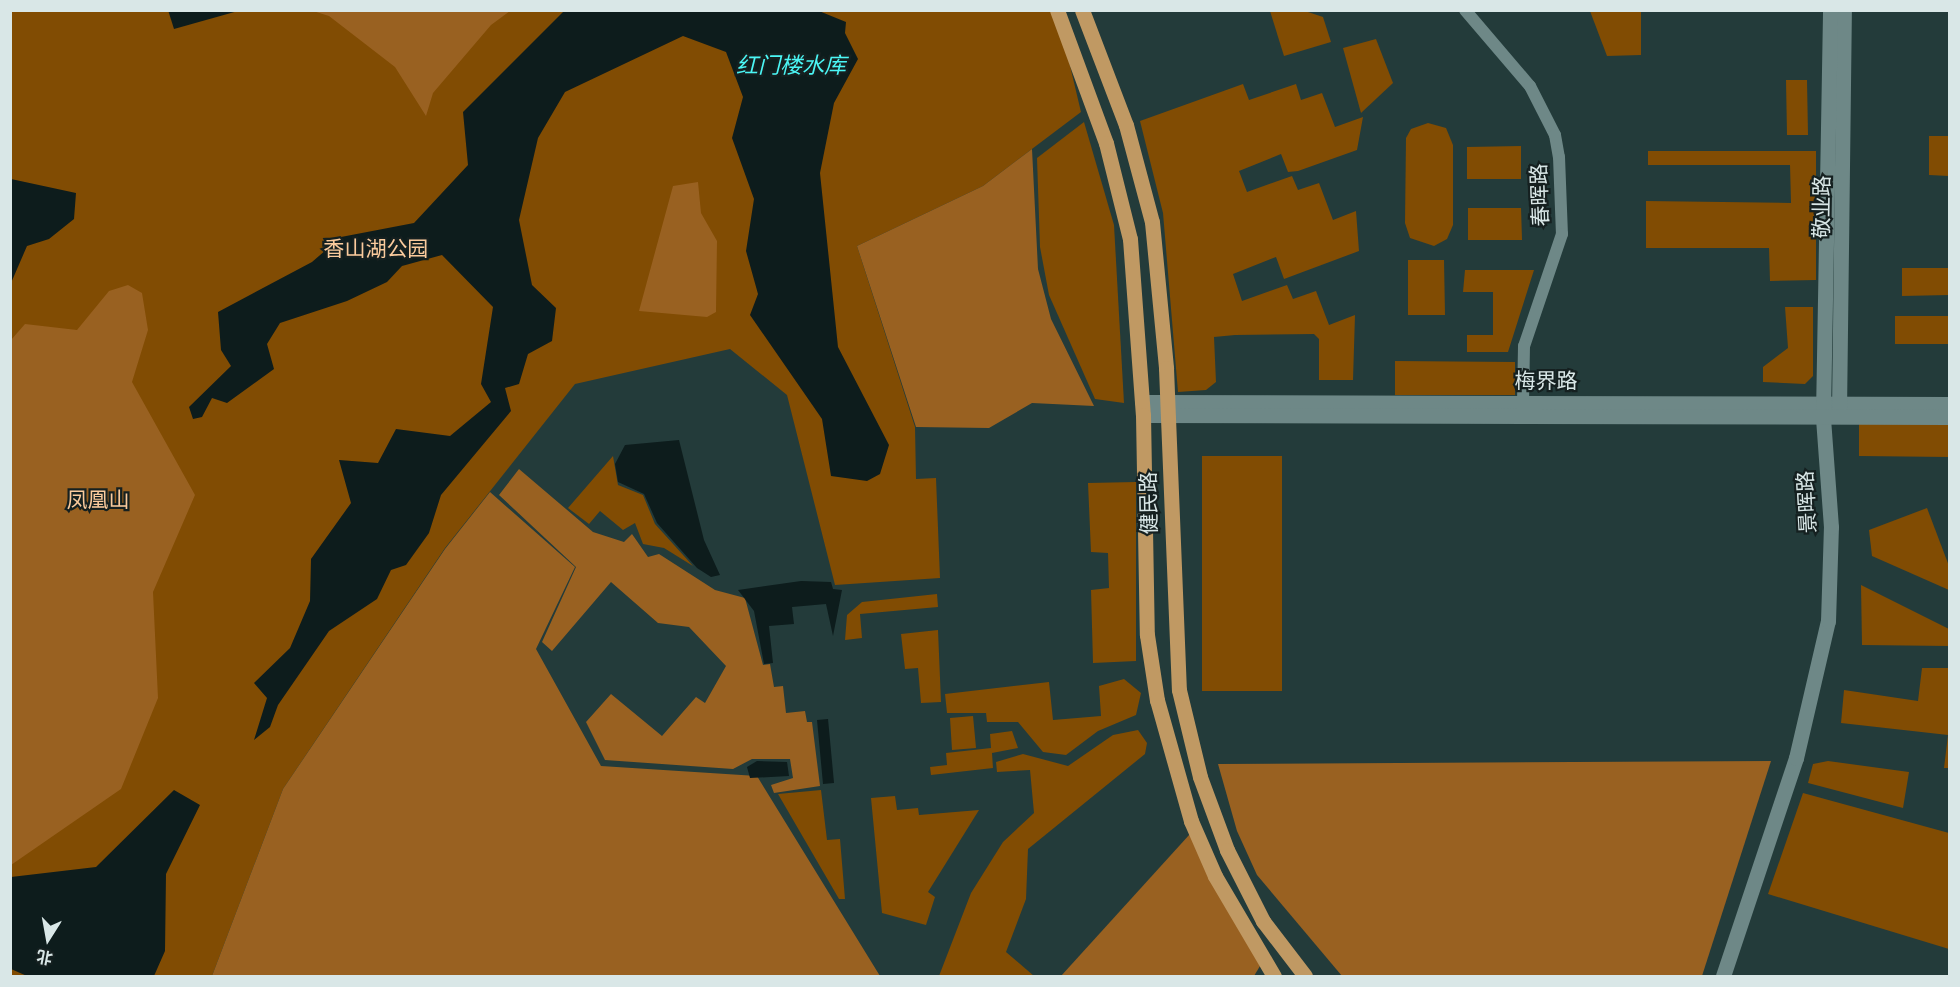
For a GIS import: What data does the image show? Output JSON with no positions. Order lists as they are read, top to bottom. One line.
{"streets":{"main road":["敬业路","梅界路","景晖路","健民路"],"street":["春晖路"]},"crossings":[["春晖路","梅界路"],["敬业路","梅界路"],["敬业路","景晖路"],["梅界路","景晖路"],["梅界路","健民路"]],"water":["红门楼水库"],"parks":["香山湖公园","凤凰山"],"north":"bottom"}
